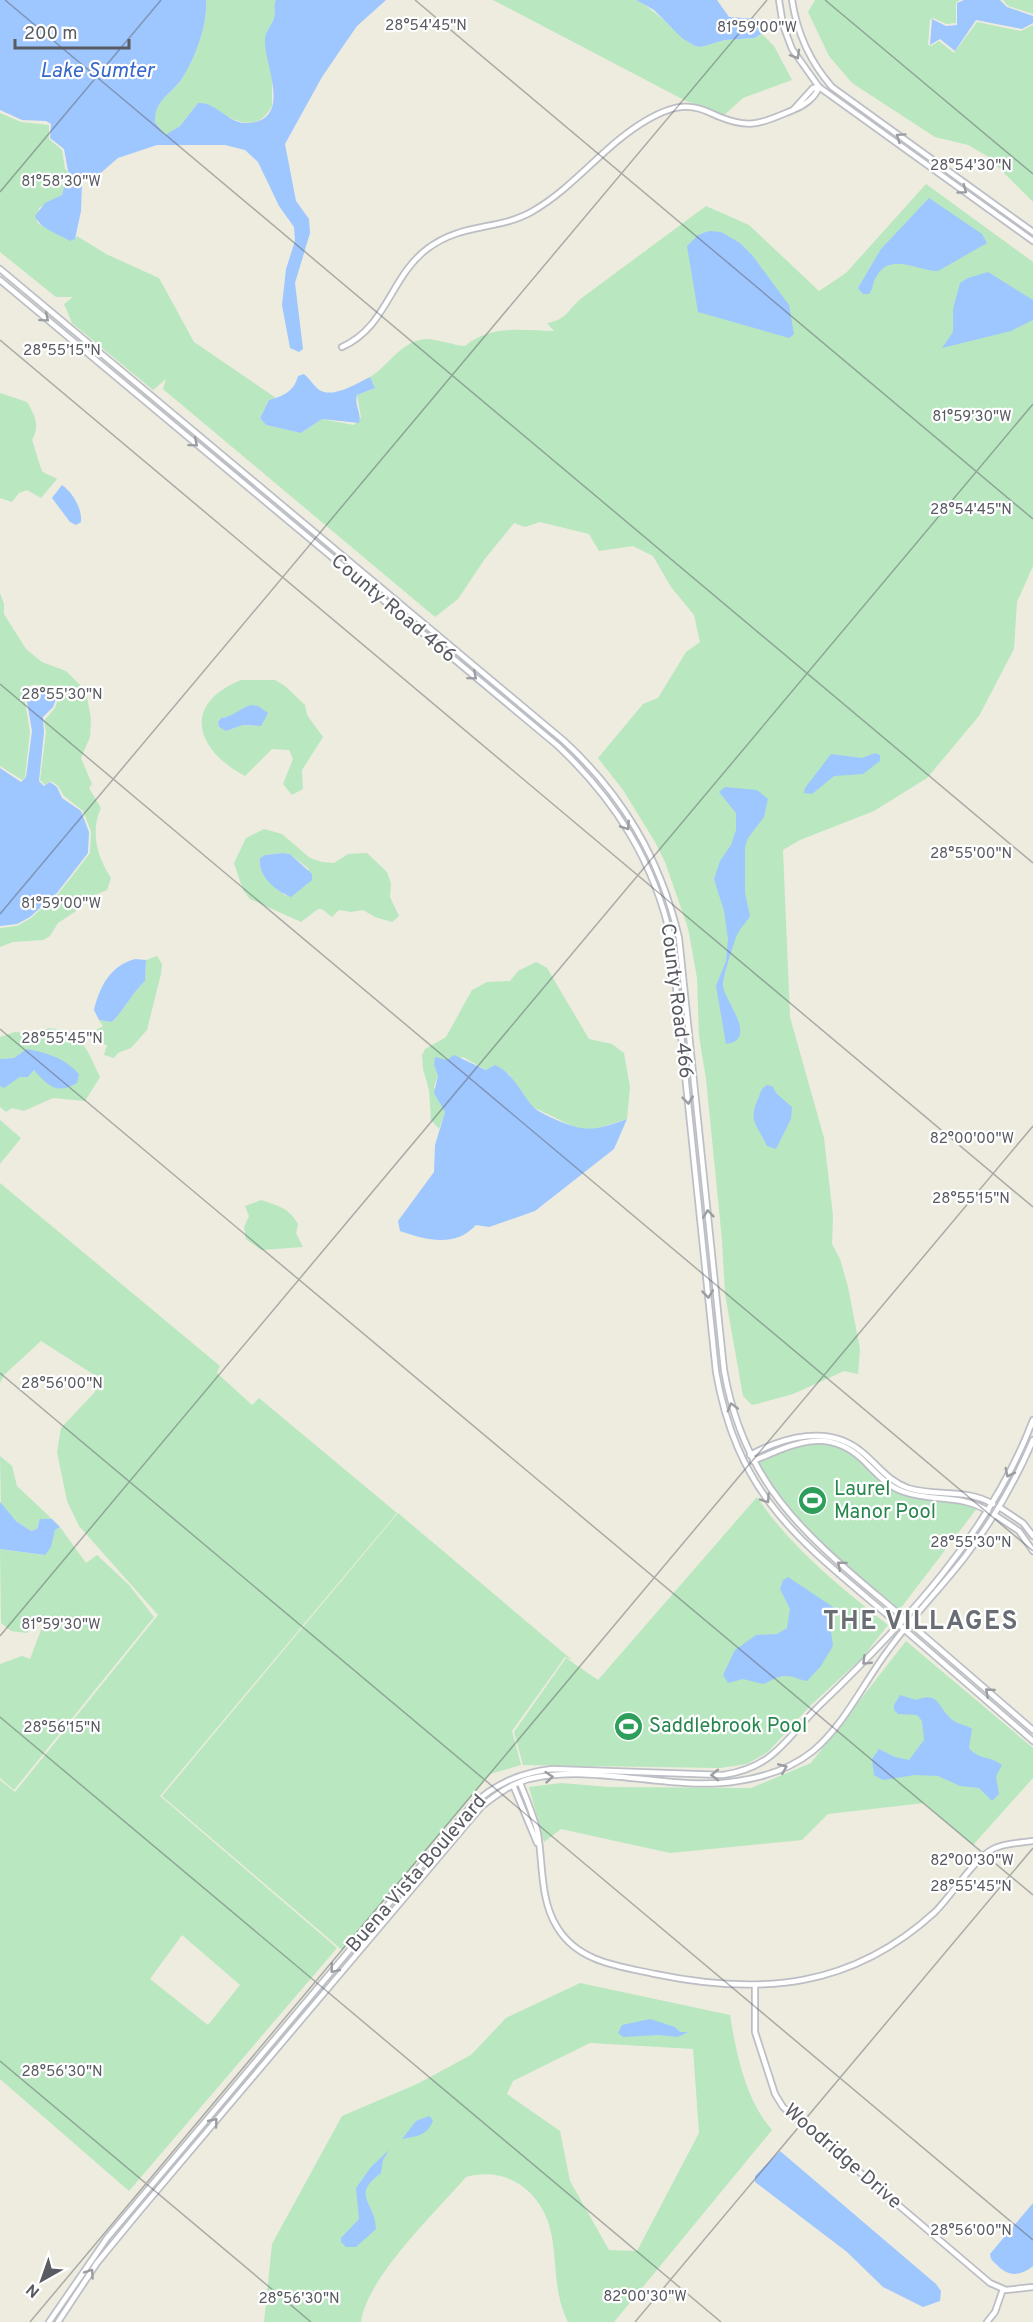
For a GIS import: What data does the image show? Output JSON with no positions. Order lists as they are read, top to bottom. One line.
{"streets":{"main road":["County Road 466","Buena Vista Boulevard","Woodridge Drive"]},"crossings":[["County Road 466","Buena Vista Boulevard"]],"districts":["THE VILLAGES"],"water":["Lake Sumter"],"places":{"sports":["Laurel Manor Pool","Saddlebrook Pool"]},"scale_bar":"200 m","north":"bottom left","coordinates":["28°54'45\"N","81°59'00\"W","28°54'30\"N","81°58'30\"W","28°55'15\"N","81°59'30\"W","28°55'30\"N","28°55'00\"N","28°55'45\"N","82°00'00\"W","28°56'00\"N","28°56'15\"N","82°00'30\"W","28°56'30\"N"]}
